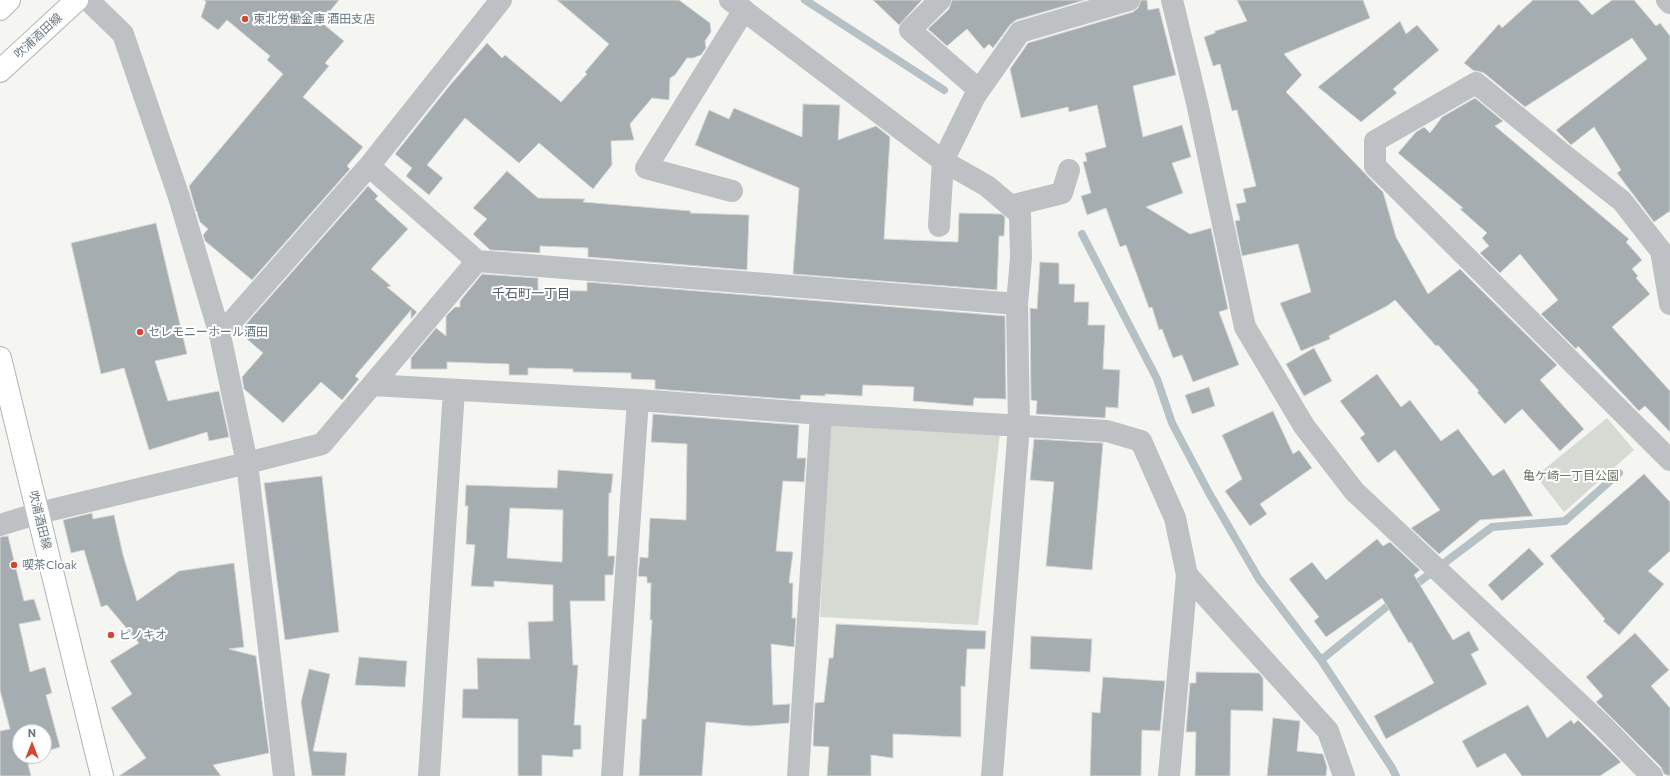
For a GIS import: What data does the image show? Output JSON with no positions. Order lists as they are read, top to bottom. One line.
{"streets":{"main road":["吹浦酒田線"]},"districts":["千石町一丁目"],"parks":["亀ケ崎一丁目公園"],"places":["東北労働金庫 酒田支店","セレモニーホール酒田","喫茶Cloak","ピノキオ"],"north":"top"}
